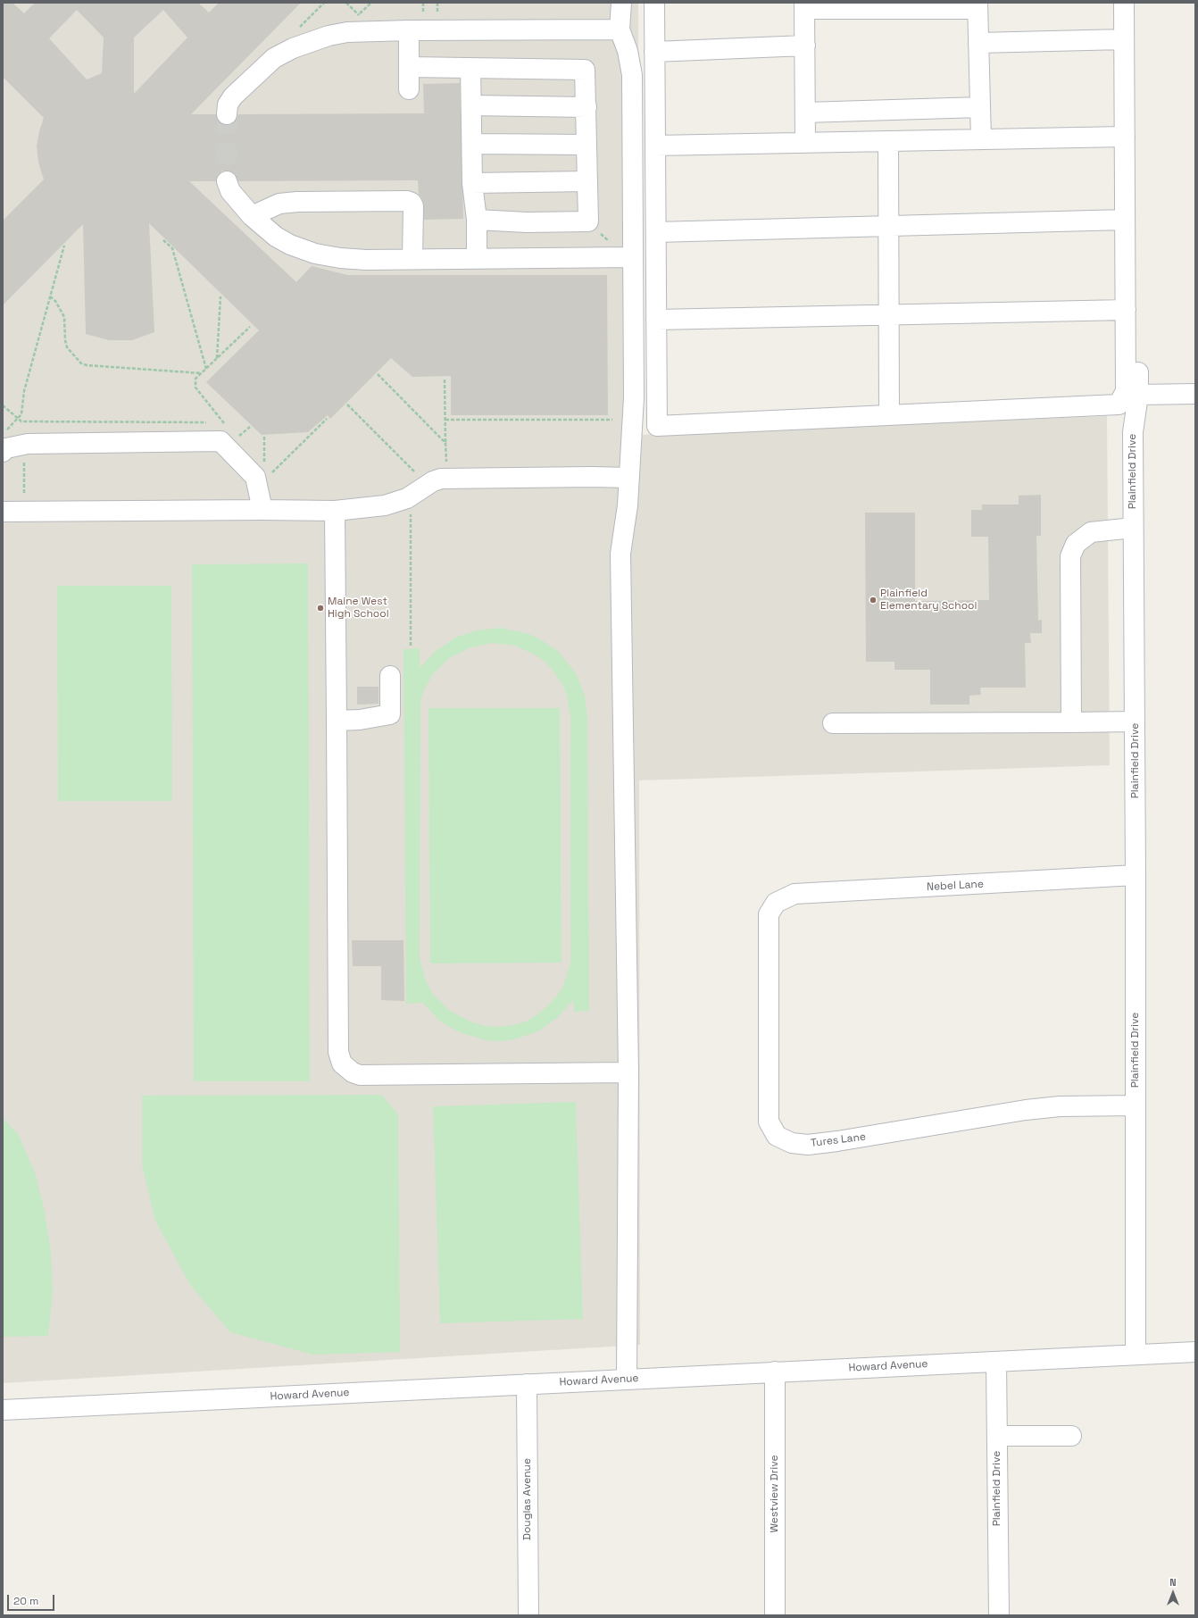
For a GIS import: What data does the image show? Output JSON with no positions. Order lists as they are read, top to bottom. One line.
{"streets":{"street":["Plainfield Drive","Nebel Lane","Tures Lane","Howard Avenue","Westview Drive","Douglas Avenue"]},"crossings":[["Plainfield Drive","Nebel Lane"],["Plainfield Drive","Tures Lane"],["Plainfield Drive","Howard Avenue"],["Nebel Lane","Tures Lane"],["Howard Avenue","Westview Drive"],["Howard Avenue","Douglas Avenue"]],"places":["Plainfield Elementary School","Maine West High School"],"scale_bar":"20 m","north":"top"}
